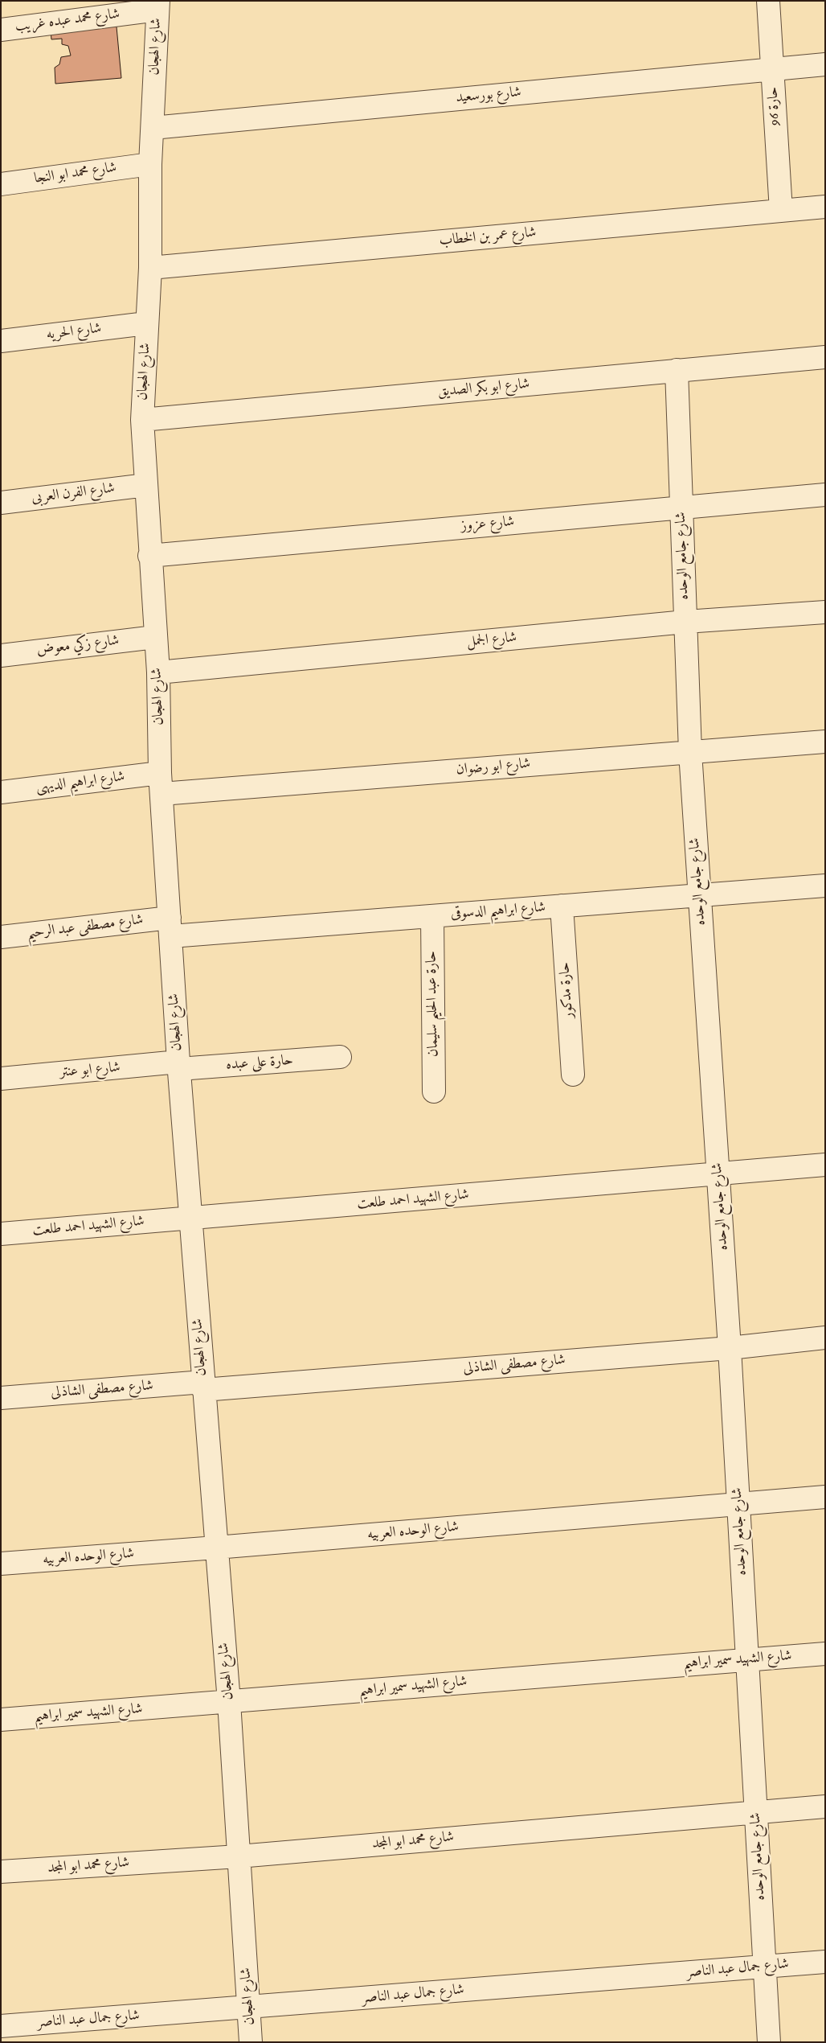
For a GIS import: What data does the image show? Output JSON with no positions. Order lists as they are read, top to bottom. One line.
{"streets":{"street":["شارع محمد عبده غريب","شارع الهجان","شارع بورسعيد","حارة 96","شارع محمد ابو النجا","شارع عمر بن الخطاب","شارع الحريه","شارع ابو بكر الصديق","شارع الفرن العربى","شارع عزوز","شارع جامع الوحده","شارع الجمل","شارع زكي معوض","شارع ابو رضوان","شارع ابراهيم الديهى","شارع ابراهيم الدسوقى","شارع مصطفى عبد الرحيم","حارة مدكور","حارة عبد الحليم سليمان","حارة على عبده","شارع ابو عنتر","شارع الشهيد احمد طلعت","شارع مصطفى الشاذلى","شارع الوحده العربيه","شارع الشهيد سمير ابراهيم","شارع محمد ابو المجد","شارع جمال عبد الناصر"]},"crossings":[["شارع محمد عبده غريب","شارع الهجان"],["شارع الهجان","شارع بورسعيد"],["شارع الهجان","شارع محمد ابو النجا"],["شارع الهجان","شارع عمر بن الخطاب"],["شارع الهجان","شارع الحريه"],["شارع الهجان","شارع ابو بكر الصديق"],["شارع الهجان","شارع الفرن العربى"],["شارع الهجان","شارع عزوز"],["شارع الهجان","شارع الجمل"],["شارع الهجان","شارع زكي معوض"],["شارع الهجان","شارع ابو رضوان"],["شارع الهجان","شارع ابراهيم الديهى"],["شارع الهجان","شارع ابراهيم الدسوقى"],["شارع الهجان","شارع مصطفى عبد الرحيم"],["شارع الهجان","حارة على عبده"],["شارع الهجان","شارع ابو عنتر"],["شارع الهجان","شارع الشهيد احمد طلعت"],["شارع الهجان","شارع مصطفى الشاذلى"],["شارع الهجان","شارع الوحده العربيه"],["شارع الهجان","شارع الشهيد سمير ابراهيم"],["شارع الهجان","شارع محمد ابو المجد"],["شارع الهجان","شارع جمال عبد الناصر"],["شارع بورسعيد","حارة 96"],["حارة 96","شارع عمر بن الخطاب"],["شارع ابو بكر الصديق","شارع جامع الوحده"],["شارع عزوز","شارع جامع الوحده"],["شارع جامع الوحده","شارع الجمل"],["شارع جامع الوحده","شارع ابو رضوان"],["شارع جامع الوحده","شارع ابراهيم الدسوقى"],["شارع جامع الوحده","شارع الشهيد احمد طلعت"],["شارع جامع الوحده","شارع مصطفى الشاذلى"],["شارع جامع الوحده","شارع الوحده العربيه"],["شارع جامع الوحده","شارع الشهيد سمير ابراهيم"],["شارع جامع الوحده","شارع محمد ابو المجد"],["شارع جامع الوحده","شارع جمال عبد الناصر"],["شارع ابو رضوان","شارع ابراهيم الديهى"],["شارع ابراهيم الدسوقى","شارع مصطفى عبد الرحيم"],["شارع ابراهيم الدسوقى","حارة مدكور"],["شارع ابراهيم الدسوقى","حارة عبد الحليم سليمان"],["حارة على عبده","شارع ابو عنتر"]]}
